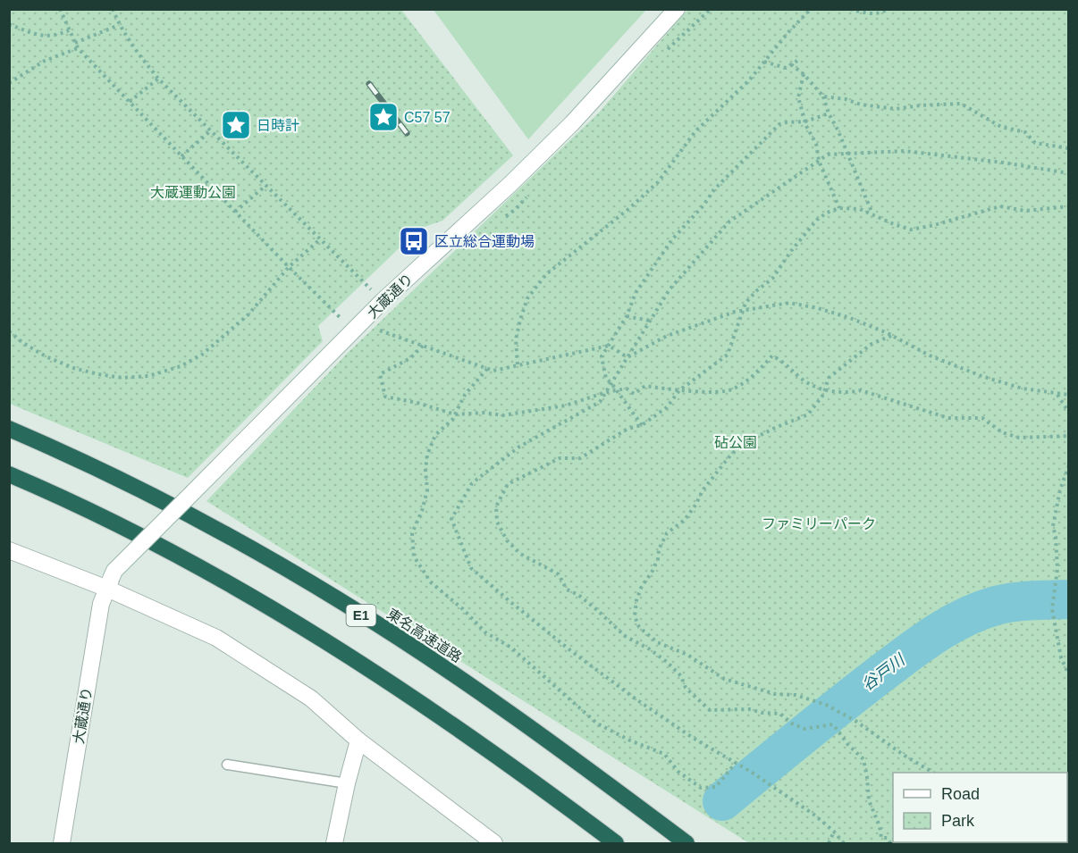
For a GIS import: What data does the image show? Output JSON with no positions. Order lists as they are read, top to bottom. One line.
{"streets":{"highway":["E1","東名高速道路"],"street":["大蔵通り"]},"water":["谷戸川"],"parks":["大蔵運動公園","砧公園","ファミリーパーク"],"places":{"place":["C57 57","日時計"],"bus stop":["区立総合運動場"]},"legend":["Road","Park"]}
